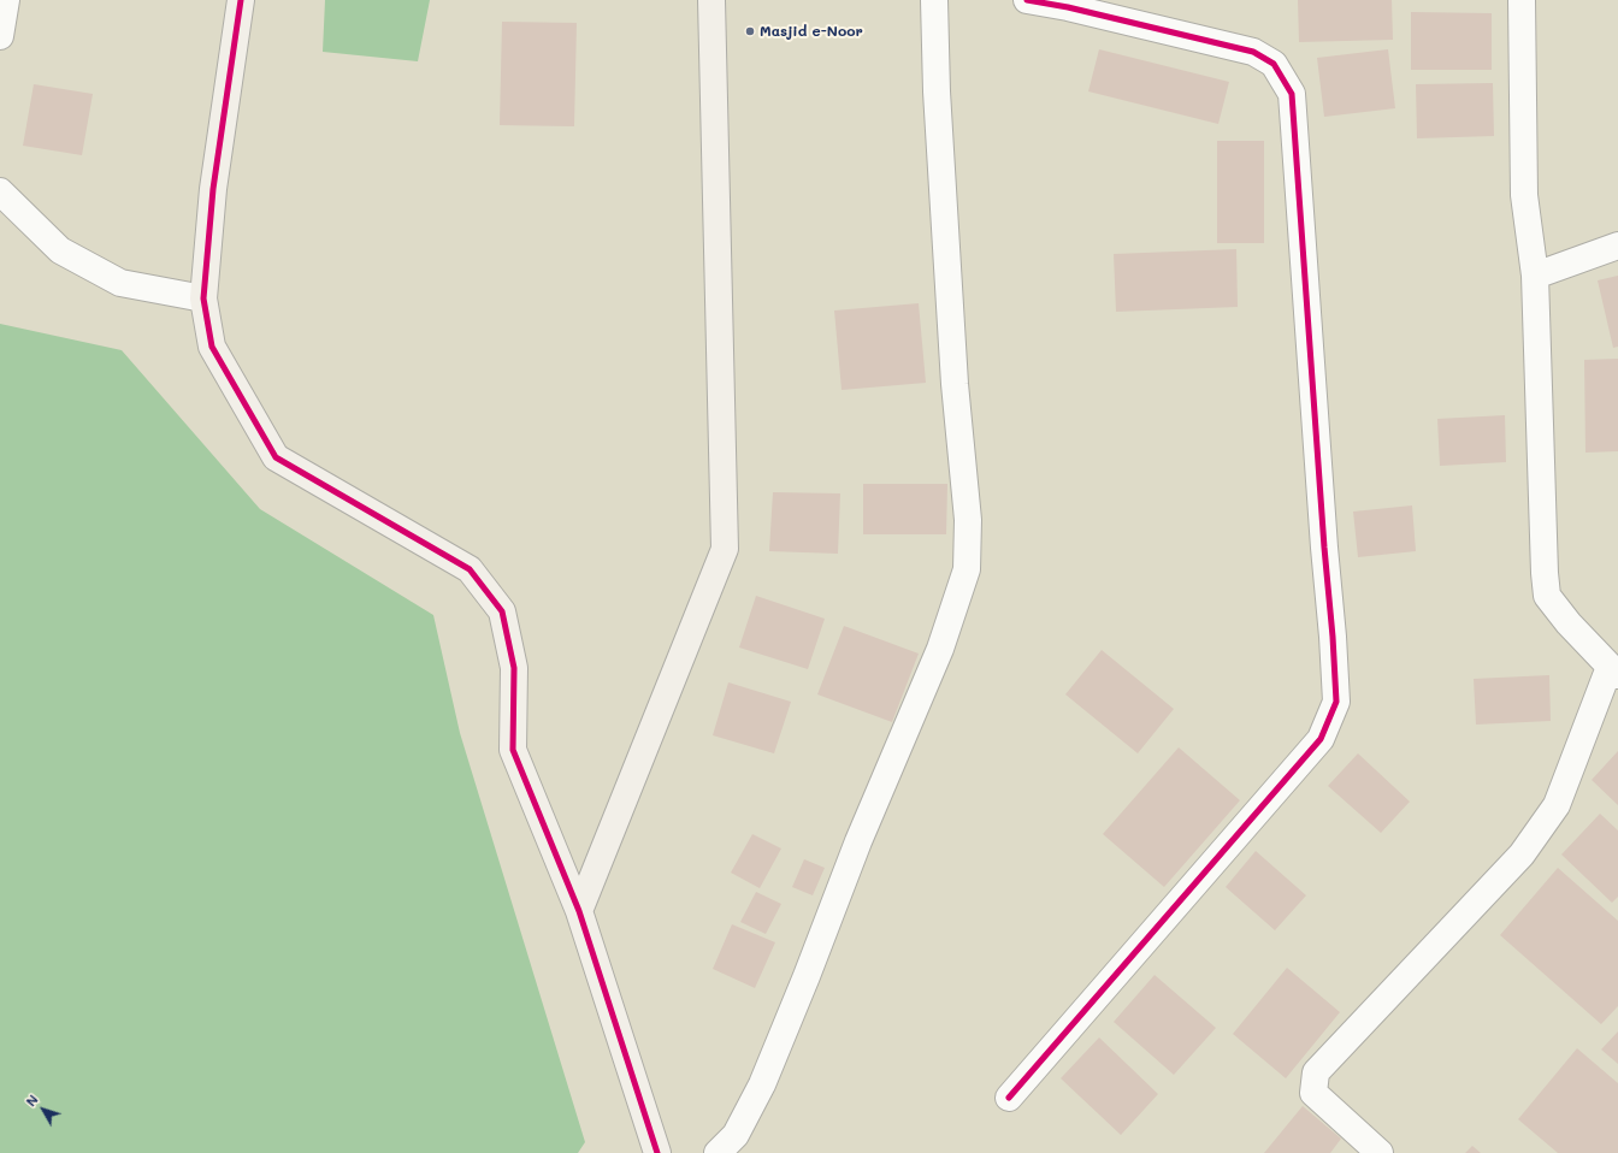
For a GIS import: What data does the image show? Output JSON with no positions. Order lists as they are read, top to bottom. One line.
{"places":["Masjid e-Noor"],"north":"top left"}
